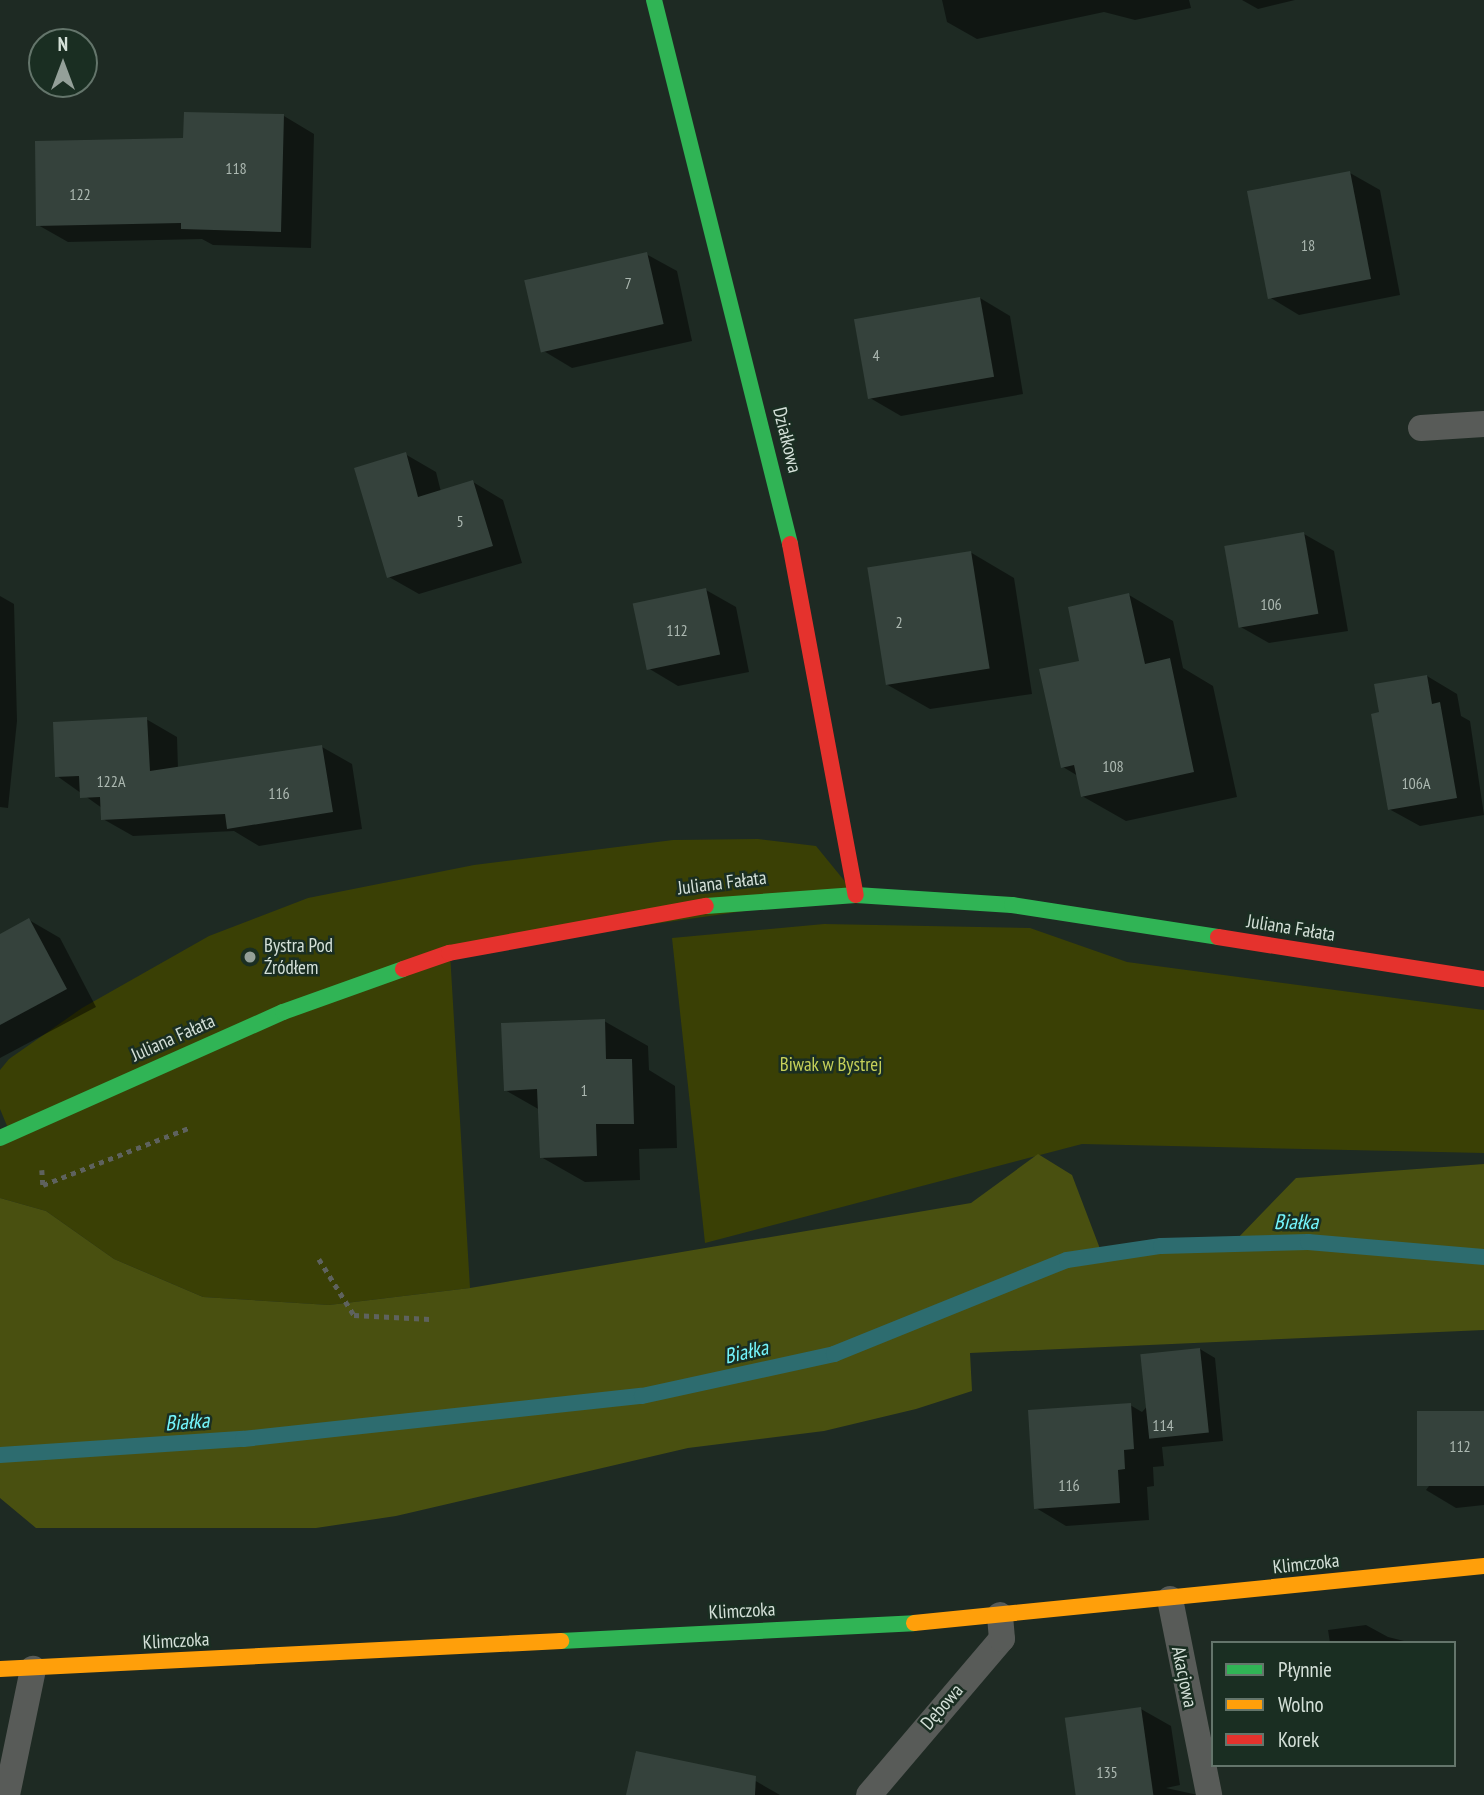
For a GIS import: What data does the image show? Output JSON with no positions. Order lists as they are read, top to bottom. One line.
{"streets":{"street":["Działkowa","Juliana Fałata","Klimczoka"],"lane":["Akacjowa","Dębowa"]},"crossings":[["Działkowa","Juliana Fałata"],["Klimczoka","Akacjowa"],["Klimczoka","Dębowa"]],"water":["Białka"],"parks":["Biwak w Bystrej"],"places":["Bystra Pod Źródłem"],"house_numbers":["118","122","18","7","4","5","106","2","112","108","122A","106A","116","1","114","112","116","135"],"legend":["Płynnie","Wolno","Korek"],"north":"top"}
